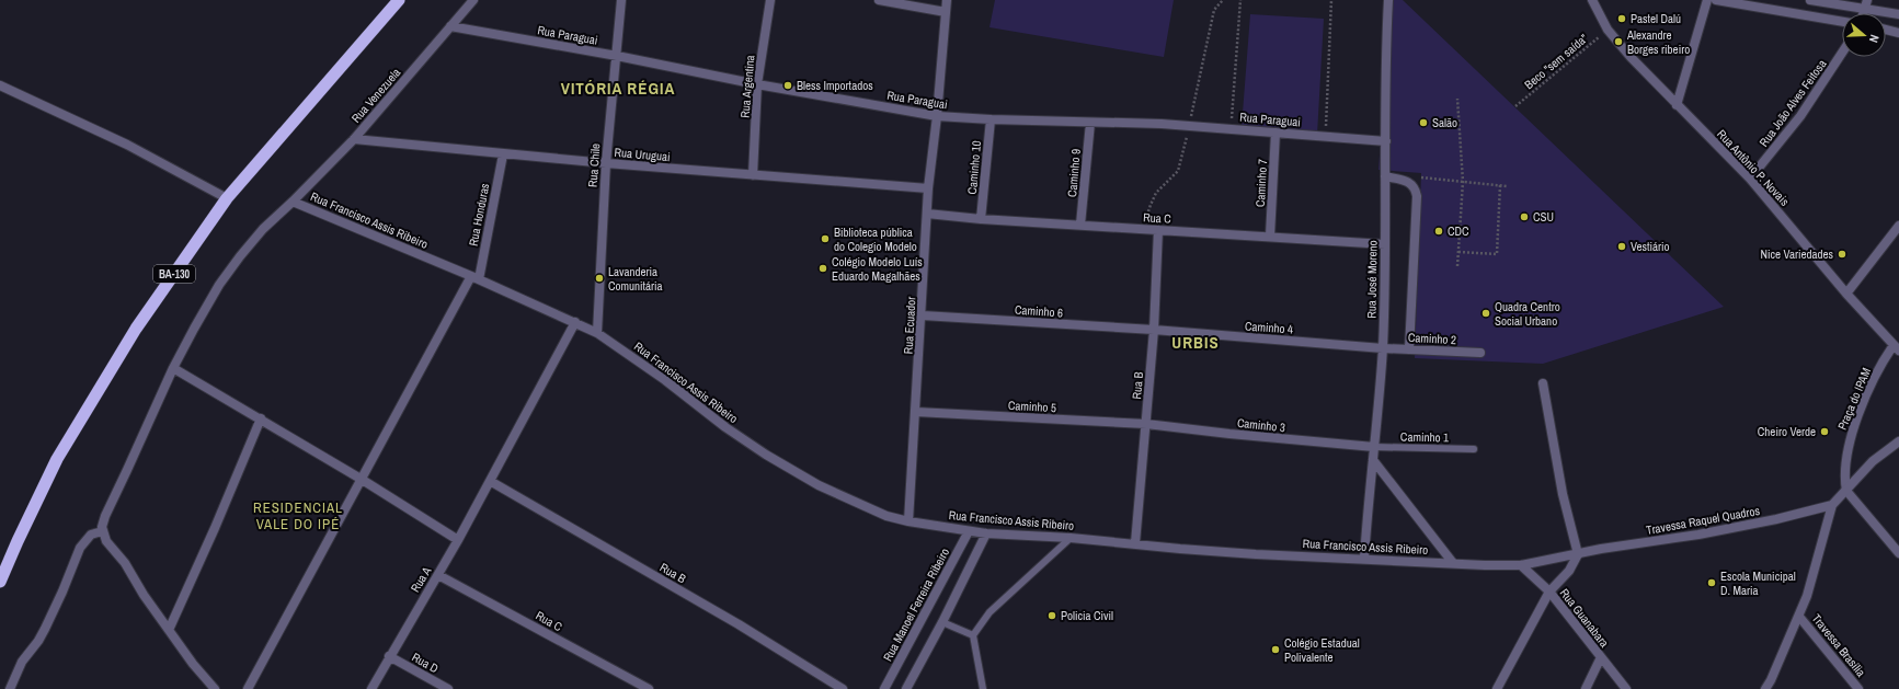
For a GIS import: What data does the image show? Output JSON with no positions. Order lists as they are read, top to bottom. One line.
{"streets":{"highway":["BA-130"],"street":["Rua Paraguai","Rua Argentina","Rua Venezuela","Rua João Alves Feitosa","Rua Uruguai","Rua Chile","Caminho 10","Rua Antônio P. Novais","Caminho 9","Caminho 7","Rua Honduras","Rua C","Rua Francisco Assis Ribeiro","Rua José Moreno","Caminho 6","Rua Ecuador","Caminho 4","Caminho 2","Rua B","Praça do IPAM","Caminho 5","Caminho 3","Travessa Raquel Quadros","Rua A","Rua Manoel Ferreira Ribeiro","Rua Guanabara","Travessa Brasília","Rua D"],"lane":["Caminho 1"],"path":["Beco \"sem saída\""]},"crossings":[["Rua Paraguai","Rua Argentina"],["Rua Paraguai","Rua Venezuela"],["Rua Paraguai","Rua Chile"],["Rua Paraguai","Caminho 10"],["Rua Paraguai","Caminho 9"],["Rua Paraguai","Caminho 7"],["Rua Paraguai","Rua José Moreno"],["Rua Paraguai","Rua Ecuador"],["Beco \"sem saída\"","Rua Antônio P. Novais"],["Rua Argentina","Rua Uruguai"],["Rua Venezuela","Rua Uruguai"],["Rua Venezuela","Rua Francisco Assis Ribeiro"],["Rua João Alves Feitosa","Rua Antônio P. Novais"],["Rua Uruguai","Rua Chile"],["Rua Uruguai","Rua Honduras"],["Rua Uruguai","Rua Ecuador"],["Rua Chile","Rua Francisco Assis Ribeiro"],["Caminho 10","Rua C"],["Rua Antônio P. Novais","Praça do IPAM"],["Caminho 9","Rua C"],["Caminho 7","Rua C"],["Rua Honduras","Rua Francisco Assis Ribeiro"],["Rua C","Rua José Moreno"],["Rua C","Rua Ecuador"],["Rua C","Rua B"],["Rua C","Rua A"],["Rua Francisco Assis Ribeiro","Rua José Moreno"],["Rua Francisco Assis Ribeiro","Rua Ecuador"],["Rua Francisco Assis Ribeiro","Rua B"],["Rua Francisco Assis Ribeiro","Travessa Raquel Quadros"],["Rua Francisco Assis Ribeiro","Rua Manoel Ferreira Ribeiro"],["Rua Francisco Assis Ribeiro","Rua Guanabara"],["Rua José Moreno","Caminho 4"],["Rua José Moreno","Caminho 2"],["Rua José Moreno","Caminho 3"],["Rua José Moreno","Caminho 1"],["Caminho 6","Rua Ecuador"],["Caminho 6","Caminho 4"],["Caminho 6","Rua B"],["Rua Ecuador","Caminho 5"],["Caminho 4","Caminho 2"],["Caminho 4","Rua B"],["Rua B","Caminho 5"],["Rua B","Caminho 3"],["Rua B","Rua A"],["Caminho 5","Caminho 3"],["Caminho 3","Caminho 1"],["Travessa Raquel Quadros","Rua Guanabara"],["Rua A","Rua D"]],"districts":["VITÓRIA RÉGIA","URBIS","RESIDENCIAL VALE DO IPÉ"],"places":["Pastel Dalú","Alexandre Borges ribeiro","Bless Importados","Salão","CSU","CDC","Biblioteca pública do Colegio Modelo","Vestiário","Nice Variedades","Colégio Modelo Luís Eduardo Magalhães","Lavanderia Comunitária","Quadra Centro Social Urbano","Cheiro Verde","Escola Municipal D. Maria","Policia Civil","Colégio Estadual Polivalente"],"north":"right"}
